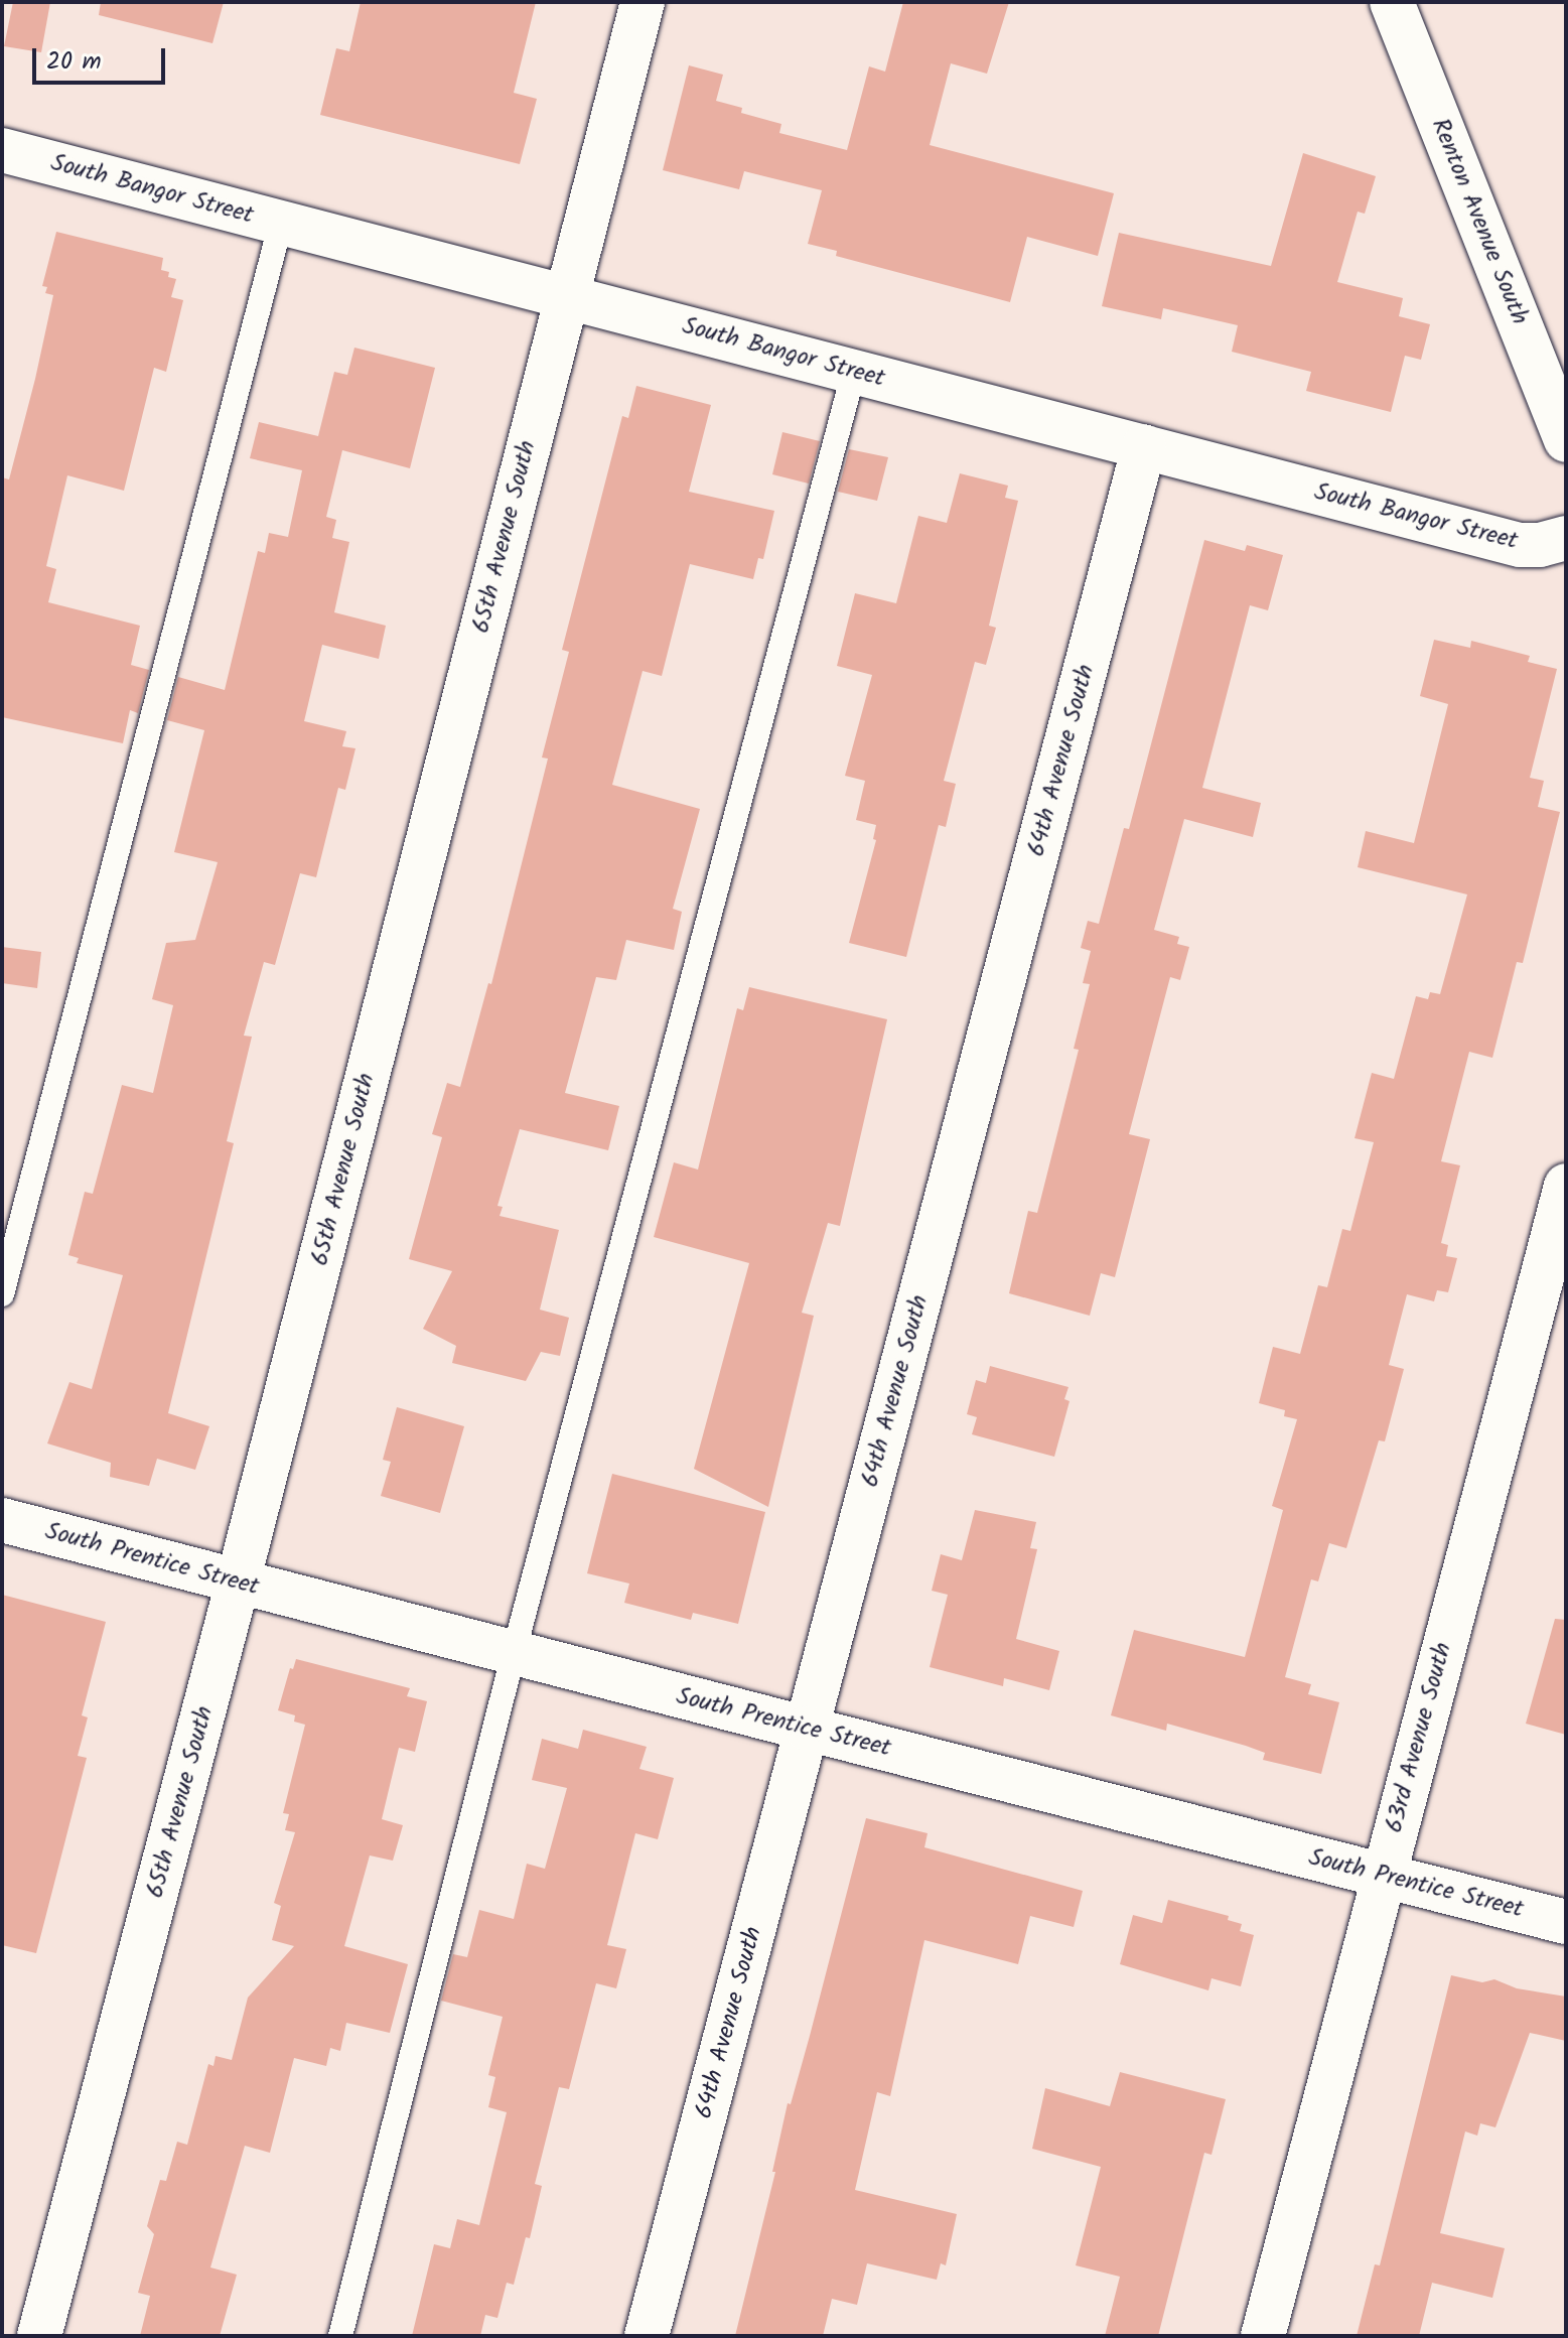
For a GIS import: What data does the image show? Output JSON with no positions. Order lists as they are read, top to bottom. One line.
{"streets":{"street":["South Bangor Street","Renton Avenue South","65th Avenue South","64th Avenue South","South Prentice Street","63rd Avenue South"]},"crossings":[["South Bangor Street","65th Avenue South"],["South Bangor Street","64th Avenue South"],["65th Avenue South","South Prentice Street"],["64th Avenue South","South Prentice Street"],["South Prentice Street","63rd Avenue South"]],"scale_bar":"20 m"}
